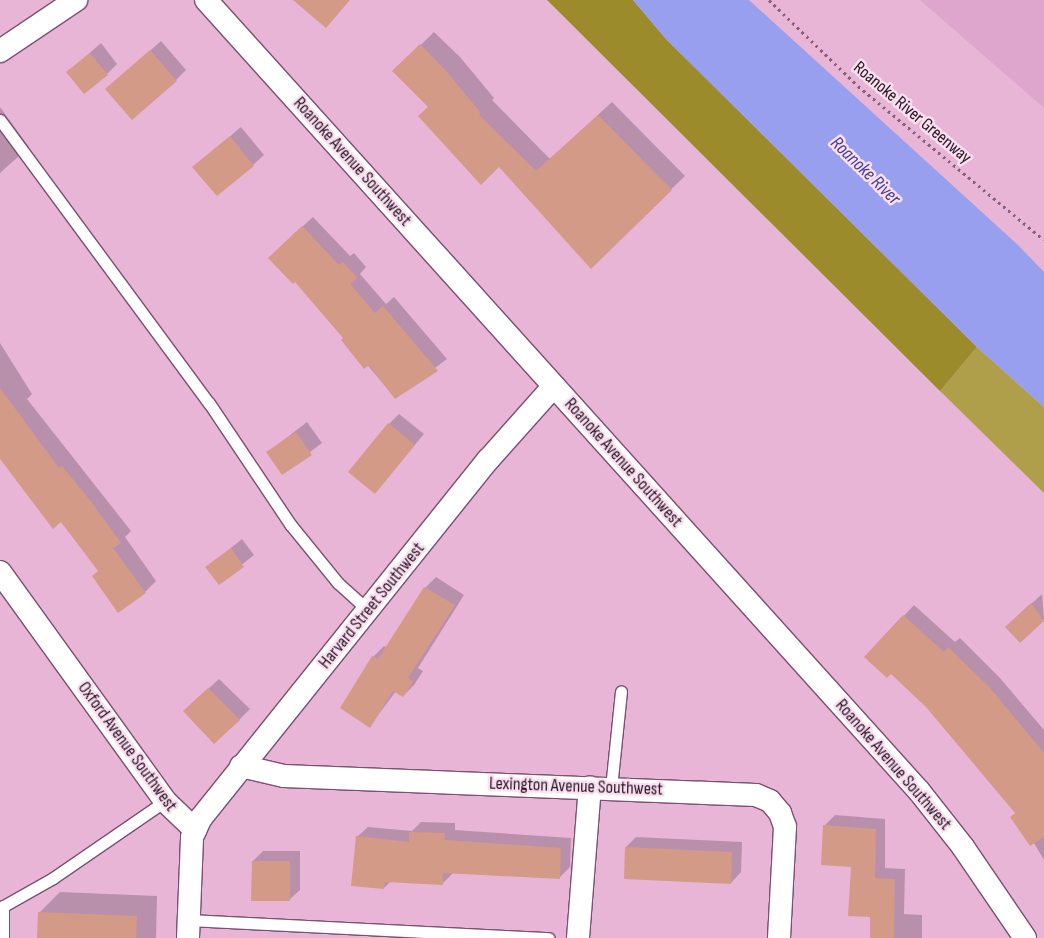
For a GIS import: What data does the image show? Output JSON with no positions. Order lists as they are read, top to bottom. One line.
{"streets":{"street":["Roanoke Avenue Southwest","Harvard Street Southwest","Oxford Avenue Southwest","Lexington Avenue Southwest"],"path":["Roanoke River Greenway"]},"crossings":[["Roanoke Avenue Southwest","Harvard Street Southwest"],["Harvard Street Southwest","Oxford Avenue Southwest"],["Harvard Street Southwest","Lexington Avenue Southwest"]],"water":["Roanoke River"]}
